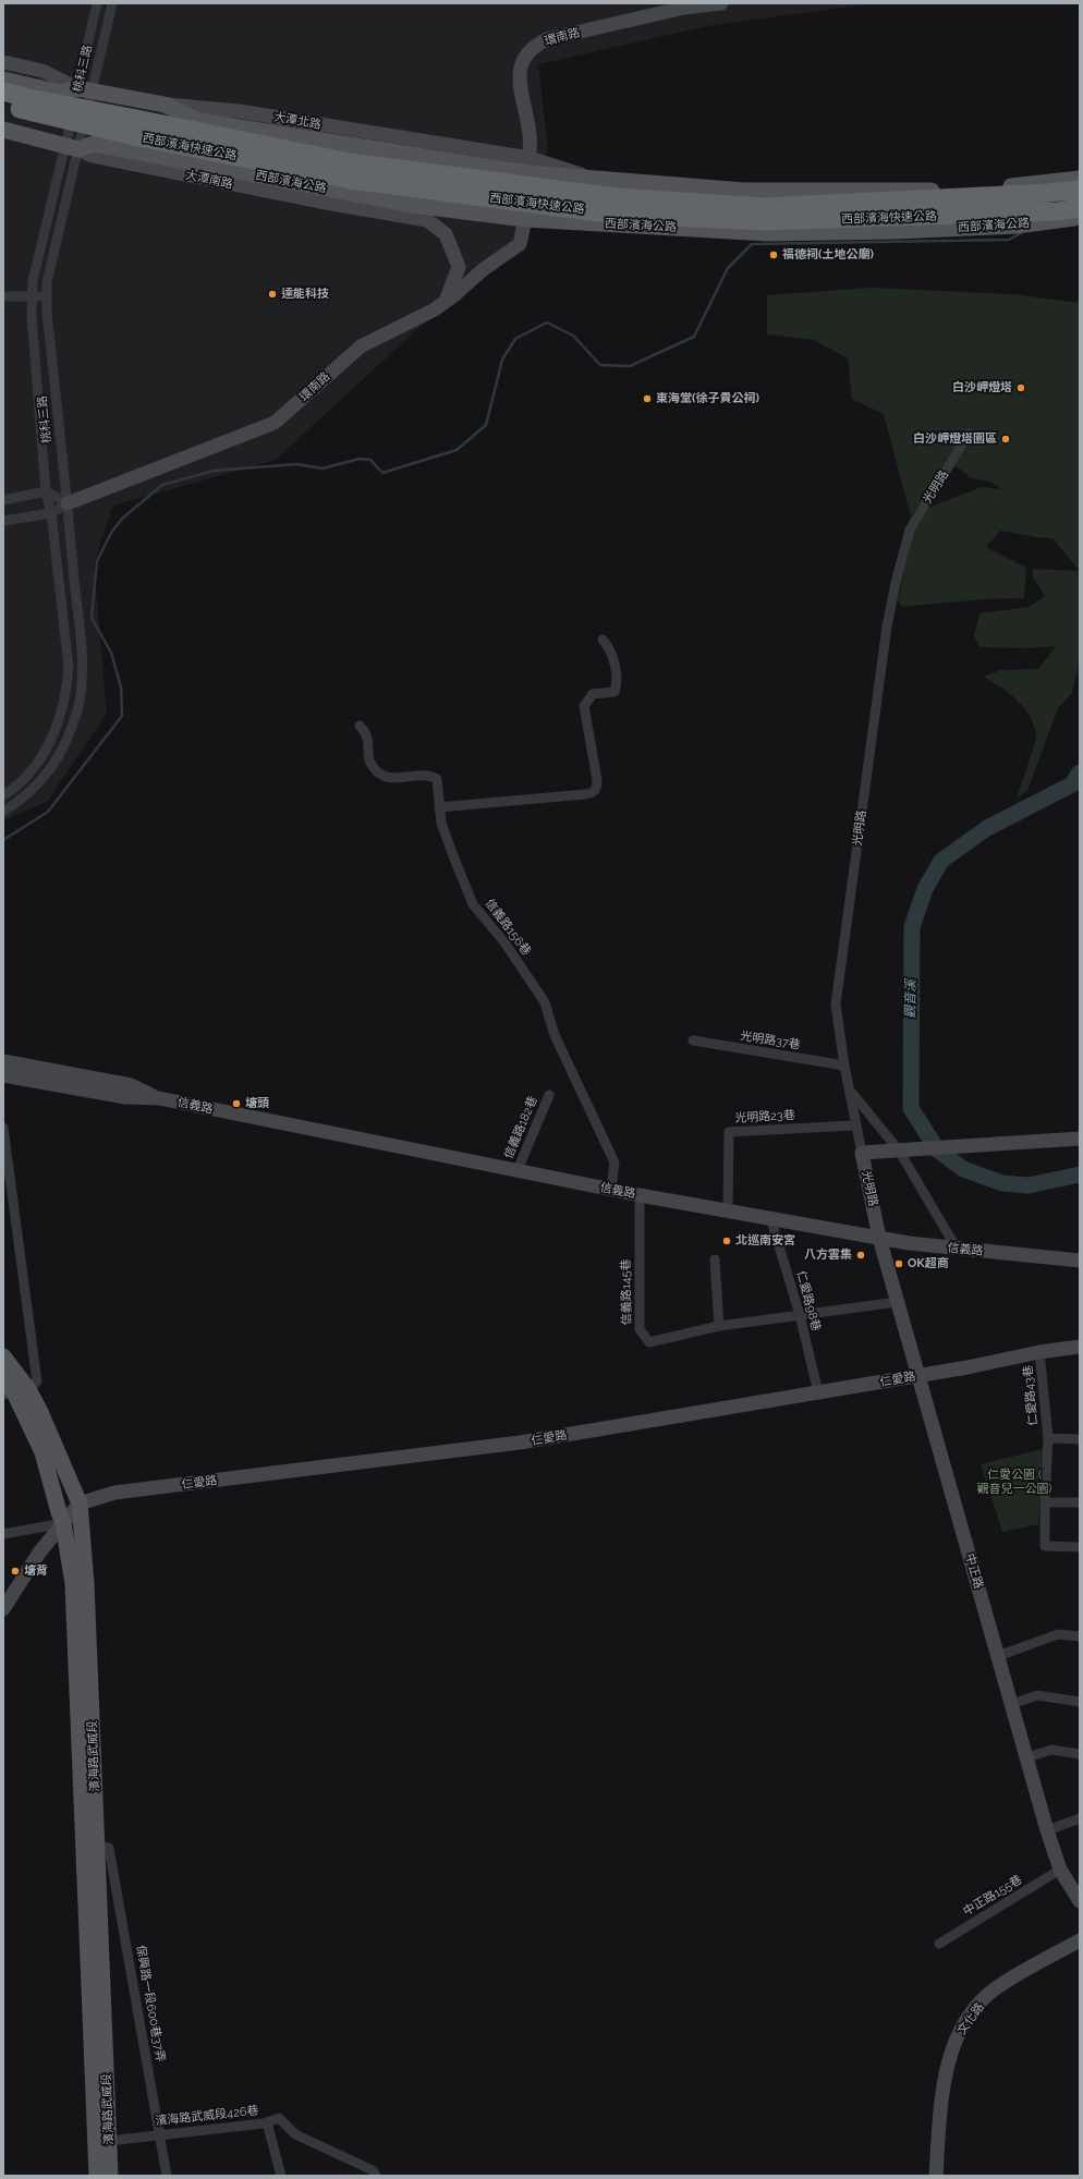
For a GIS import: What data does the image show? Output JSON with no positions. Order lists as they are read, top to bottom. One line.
{"streets":{"highway":["西部濱海快速公路"],"main road":["大潭南路","西部濱海公路","濱海路武威段"],"street":["環南路","桃科三路","光明路","信義路156巷","光明路37巷","信義路","光明路23巷","信義路182巷","信義路145巷","仁愛路98巷","仁愛路","仁愛路43巷","中正路","中正路155巷","保興路一段600巷37弄","文化路","濱海路武威段426巷"]},"crossings":[["環南路","桃科三路"],["環南路","大潭南路"],["環南路","西部濱海公路"],["桃科三路","大潭南路"],["桃科三路","西部濱海公路"],["西部濱海快速公路","西部濱海公路"],["大潭南路","西部濱海公路"],["光明路","光明路37巷"],["光明路","信義路"],["光明路","中正路"],["信義路156巷","信義路"],["信義路","光明路23巷"],["信義路","信義路182巷"],["信義路","信義路145巷"],["信義路","仁愛路98巷"],["信義路","中正路"],["仁愛路98巷","仁愛路"],["仁愛路","仁愛路43巷"],["仁愛路","中正路"],["仁愛路","濱海路武威段"],["中正路","中正路155巷"],["濱海路武威段","保興路一段600巷37弄"],["濱海路武威段","濱海路武威段426巷"],["保興路一段600巷37弄","濱海路武威段426巷"]],"water":["觀音溪"],"parks":["仁愛公園 ( 觀音兒一公園)"],"places":["福德祠(土地公廟)","達能科技","白沙岬燈塔","東海堂(徐子貴公祠)","白沙岬燈塔園區","塘頭","北巡南安宮","八方雲集","OK超商","塘背"]}
